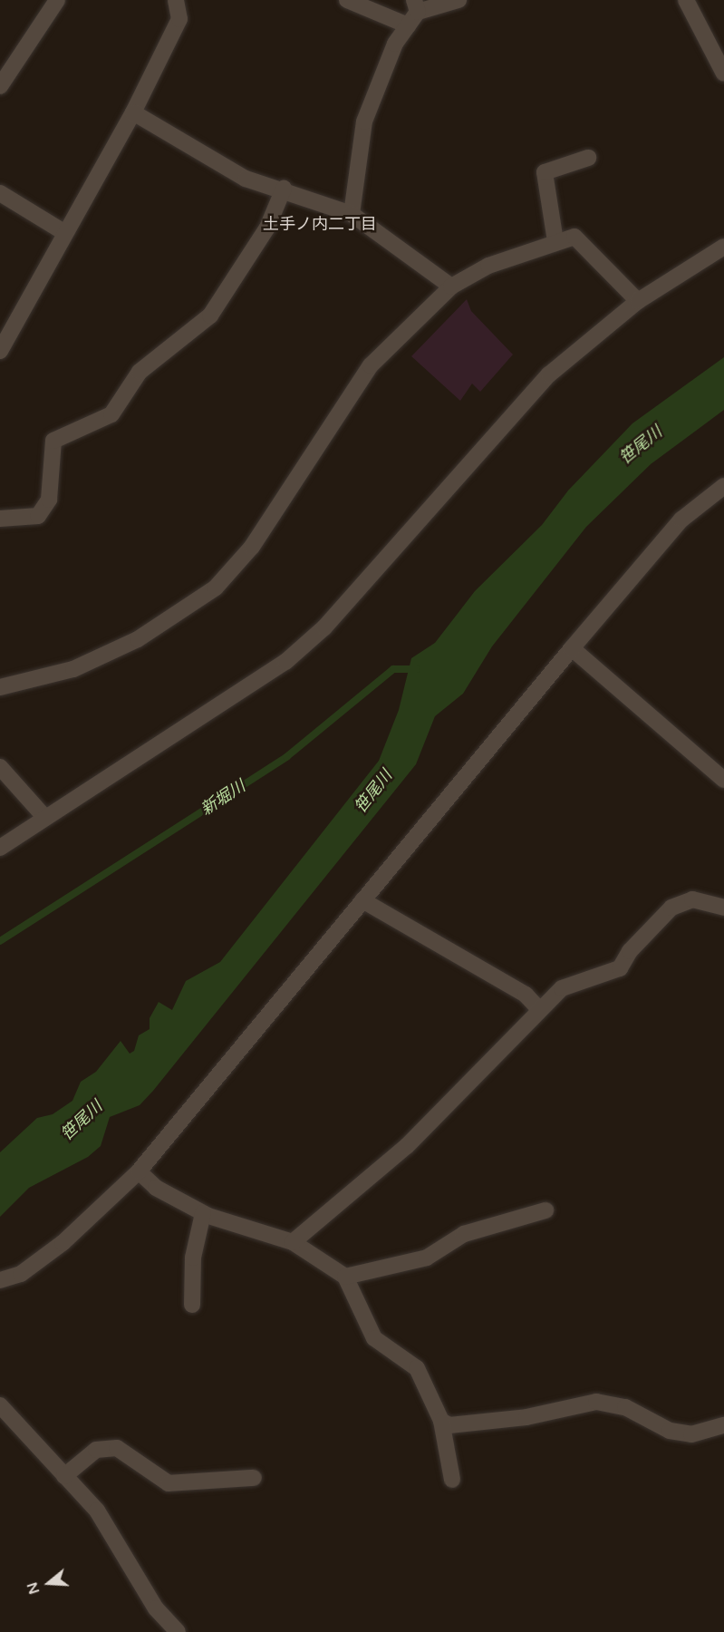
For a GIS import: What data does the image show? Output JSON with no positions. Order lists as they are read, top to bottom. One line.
{"districts":["土手ノ内二丁目"],"water":["笹尾川","新堀川"],"north":"left"}
